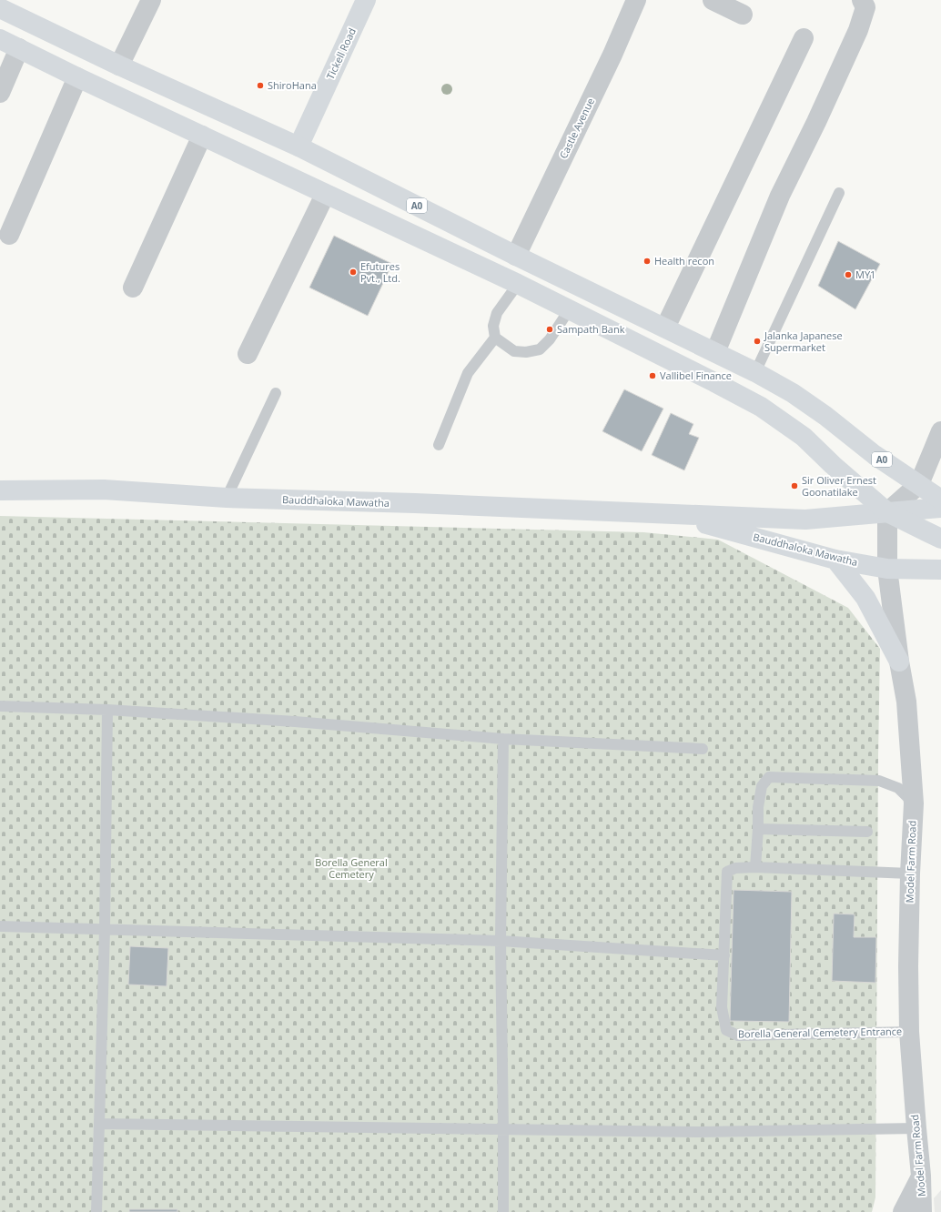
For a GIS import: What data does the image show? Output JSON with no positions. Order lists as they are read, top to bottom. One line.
{"streets":{"main road":["Tickell Road","A0","Bauddhaloka Mawatha"],"street":["Castle Avenue","Model Farm Road"],"lane":["Borella General Cemetery Entrance"]},"crossings":[["Tickell Road","A0"],["Castle Avenue","A0"],["Bauddhaloka Mawatha","Model Farm Road"],["Model Farm Road","Borella General Cemetery Entrance"]],"parks":["Borella General Cemetery"],"places":["ShiroHana","Health recon","Efutures Pvt., Ltd.","MY1","Sampath Bank","Jalanka Japanese Supermarket","Vallibel Finance","Sir Oliver Ernest Goonatilake"]}
